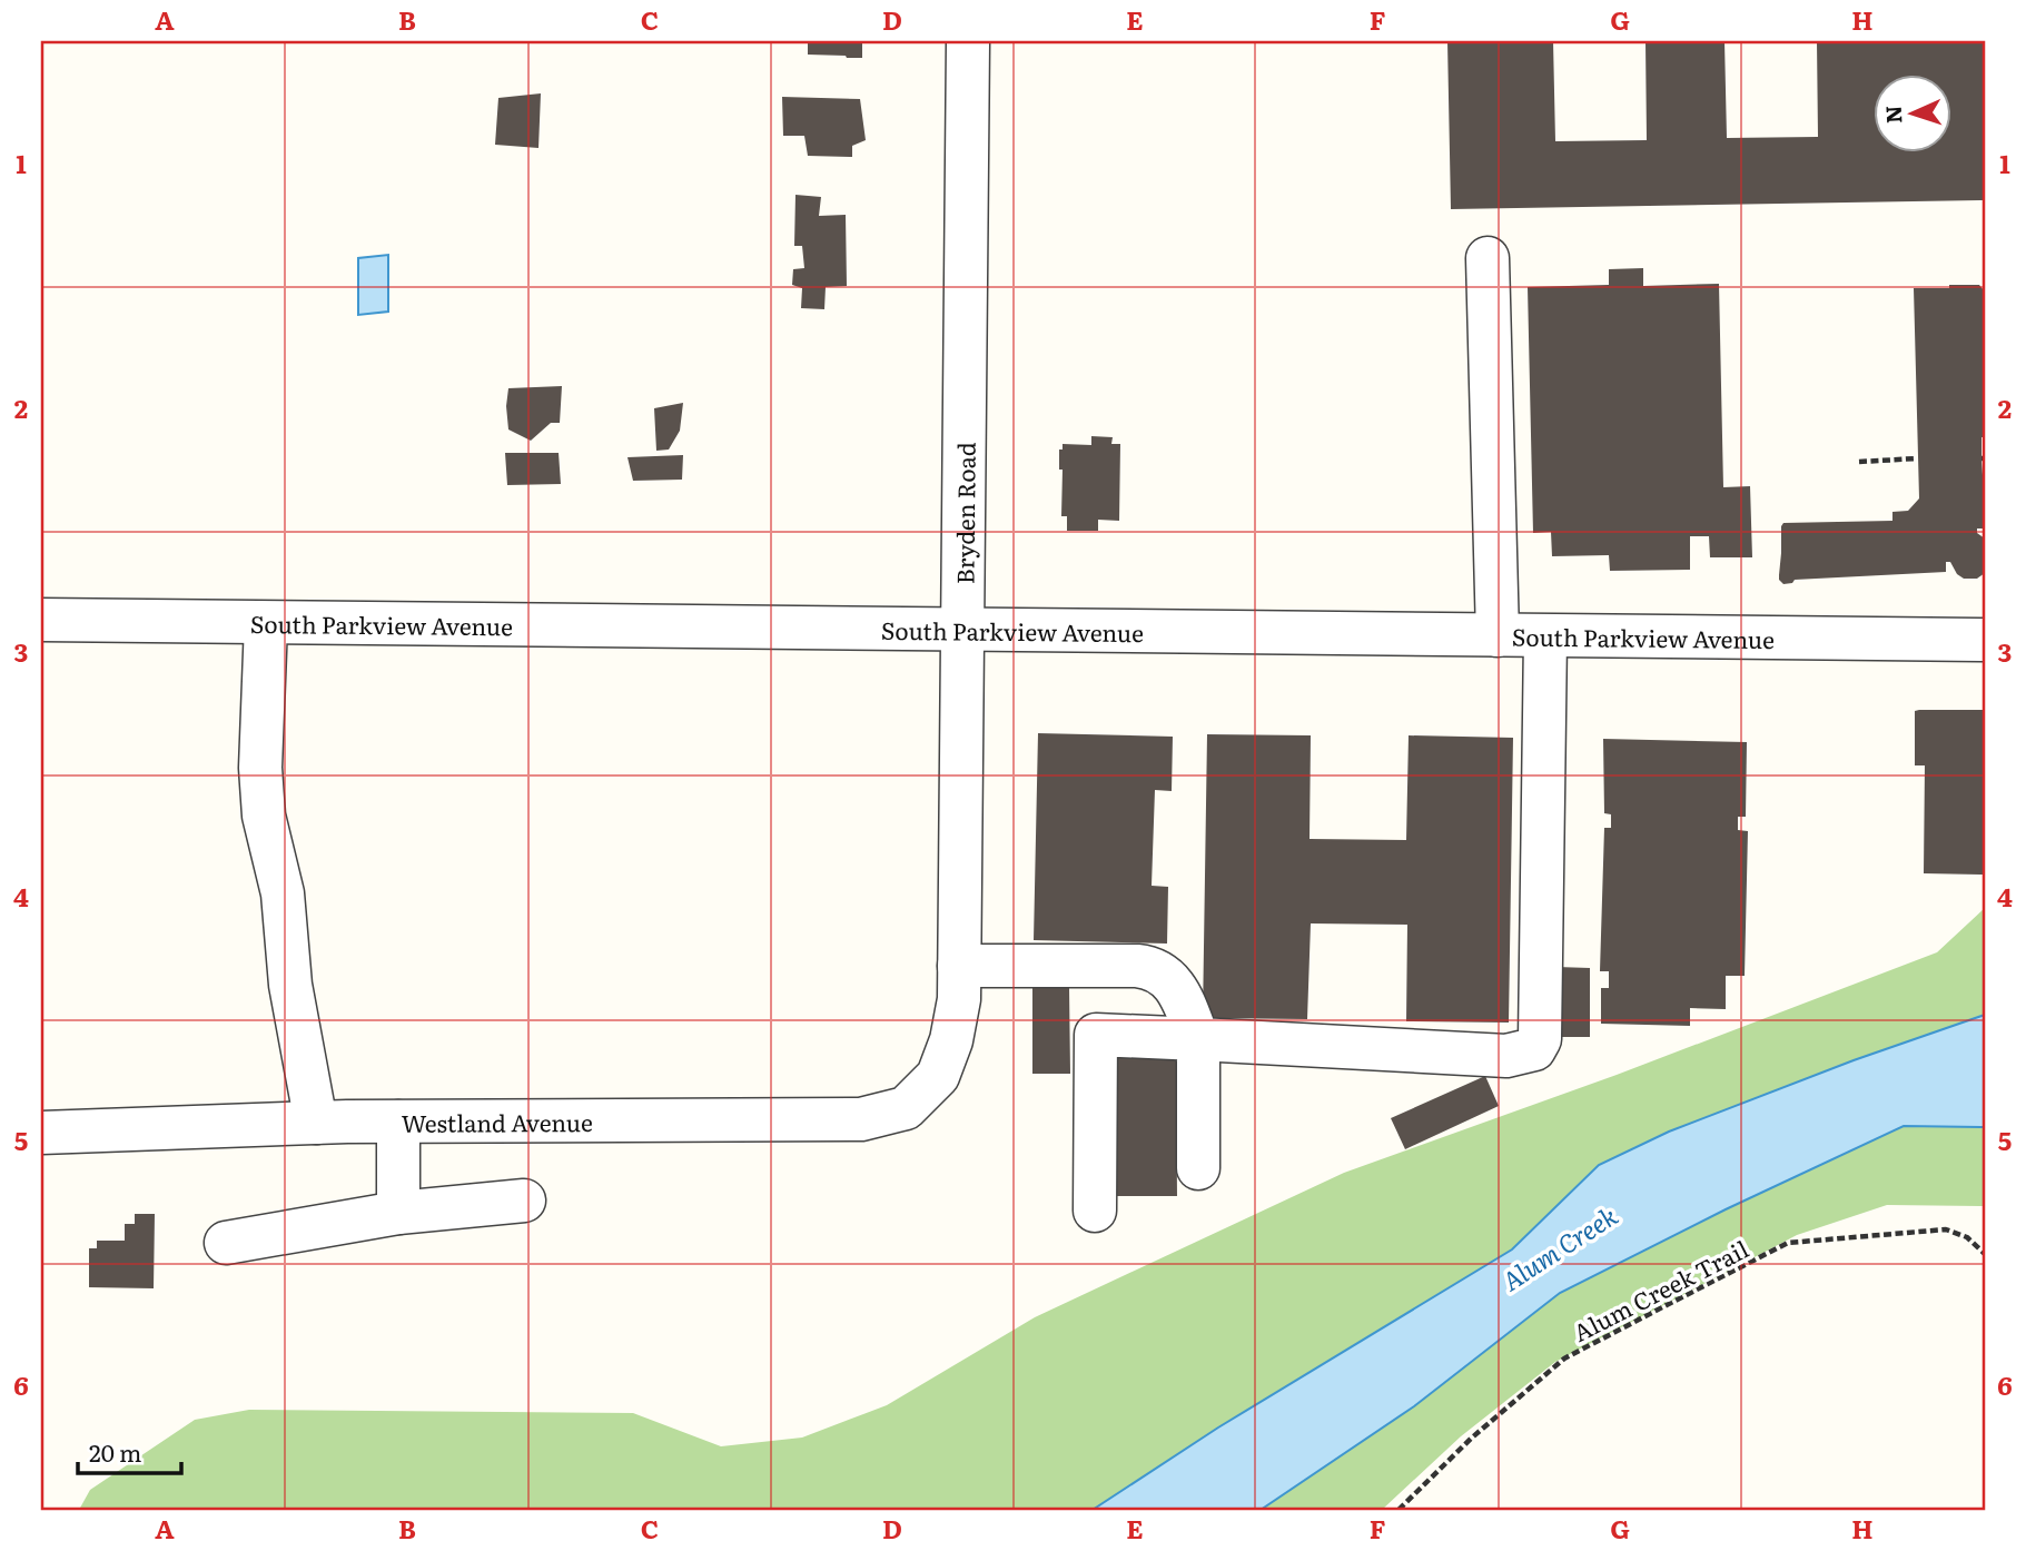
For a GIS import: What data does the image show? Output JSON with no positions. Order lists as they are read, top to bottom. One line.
{"streets":{"street":["Bryden Road","South Parkview Avenue","Westland Avenue"],"path":["Alum Creek Trail"]},"crossings":[["Bryden Road","South Parkview Avenue"],["Bryden Road","Westland Avenue"]],"water":["Alum Creek"],"scale_bar":"20 m","north":"left","grid":{"columns":["A","B","C","D","E","F","G","H"],"rows":["1","2","3","4","5","6"]}}
